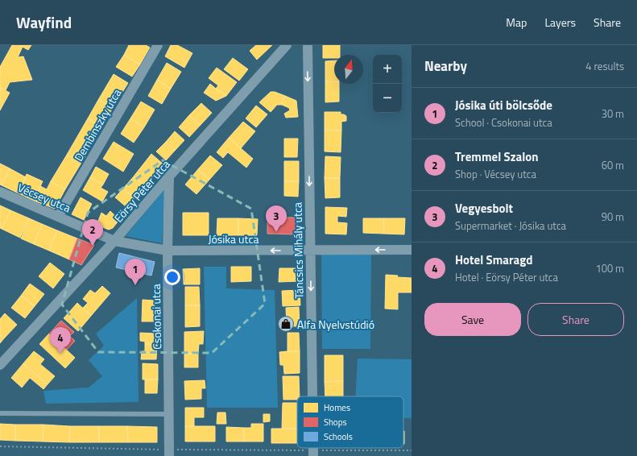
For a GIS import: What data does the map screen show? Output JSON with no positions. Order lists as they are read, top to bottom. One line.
{"streets":{"street":["Dembinszky utca","Eörsy Péter utca","Vécsey utca","Jósika utca","Táncsics Mihály utca","Csokonai utca"]},"crossings":[["Dembinszky utca","Vécsey utca"],["Eörsy Péter utca","Vécsey utca"],["Eörsy Péter utca","Jósika utca"],["Eörsy Péter utca","Csokonai utca"],["Vécsey utca","Jósika utca"],["Jósika utca","Táncsics Mihály utca"],["Jósika utca","Csokonai utca"]],"one_way":["Jósika utca","Táncsics Mihály utca"],"places":{"shop":["Alfa Nyelvstúdió"]},"legend":["Homes","Shops","Schools"],"north":"top","page":{"header":"Wayfind","nav":["Map","Layers","Share"],"heading":["Nearby","4 results"],"map_buttons":["+","−"],"list":[{"mark":"1","name":"Jósika úti bölcsőde","note":"School · Csokonai utca","value":"30 m"},{"mark":"2","name":"Tremmel Szalon","note":"Shop · Vécsey utca","value":"60 m"},{"mark":"3","name":"Vegyesbolt","note":"Supermarket · Jósika utca","value":"90 m"},{"mark":"4","name":"Hotel Smaragd","note":"Hotel · Eörsy Péter utca","value":"100 m"}],"pins":["3","2","1","4"],"buttons":["Save","Share"]}}
